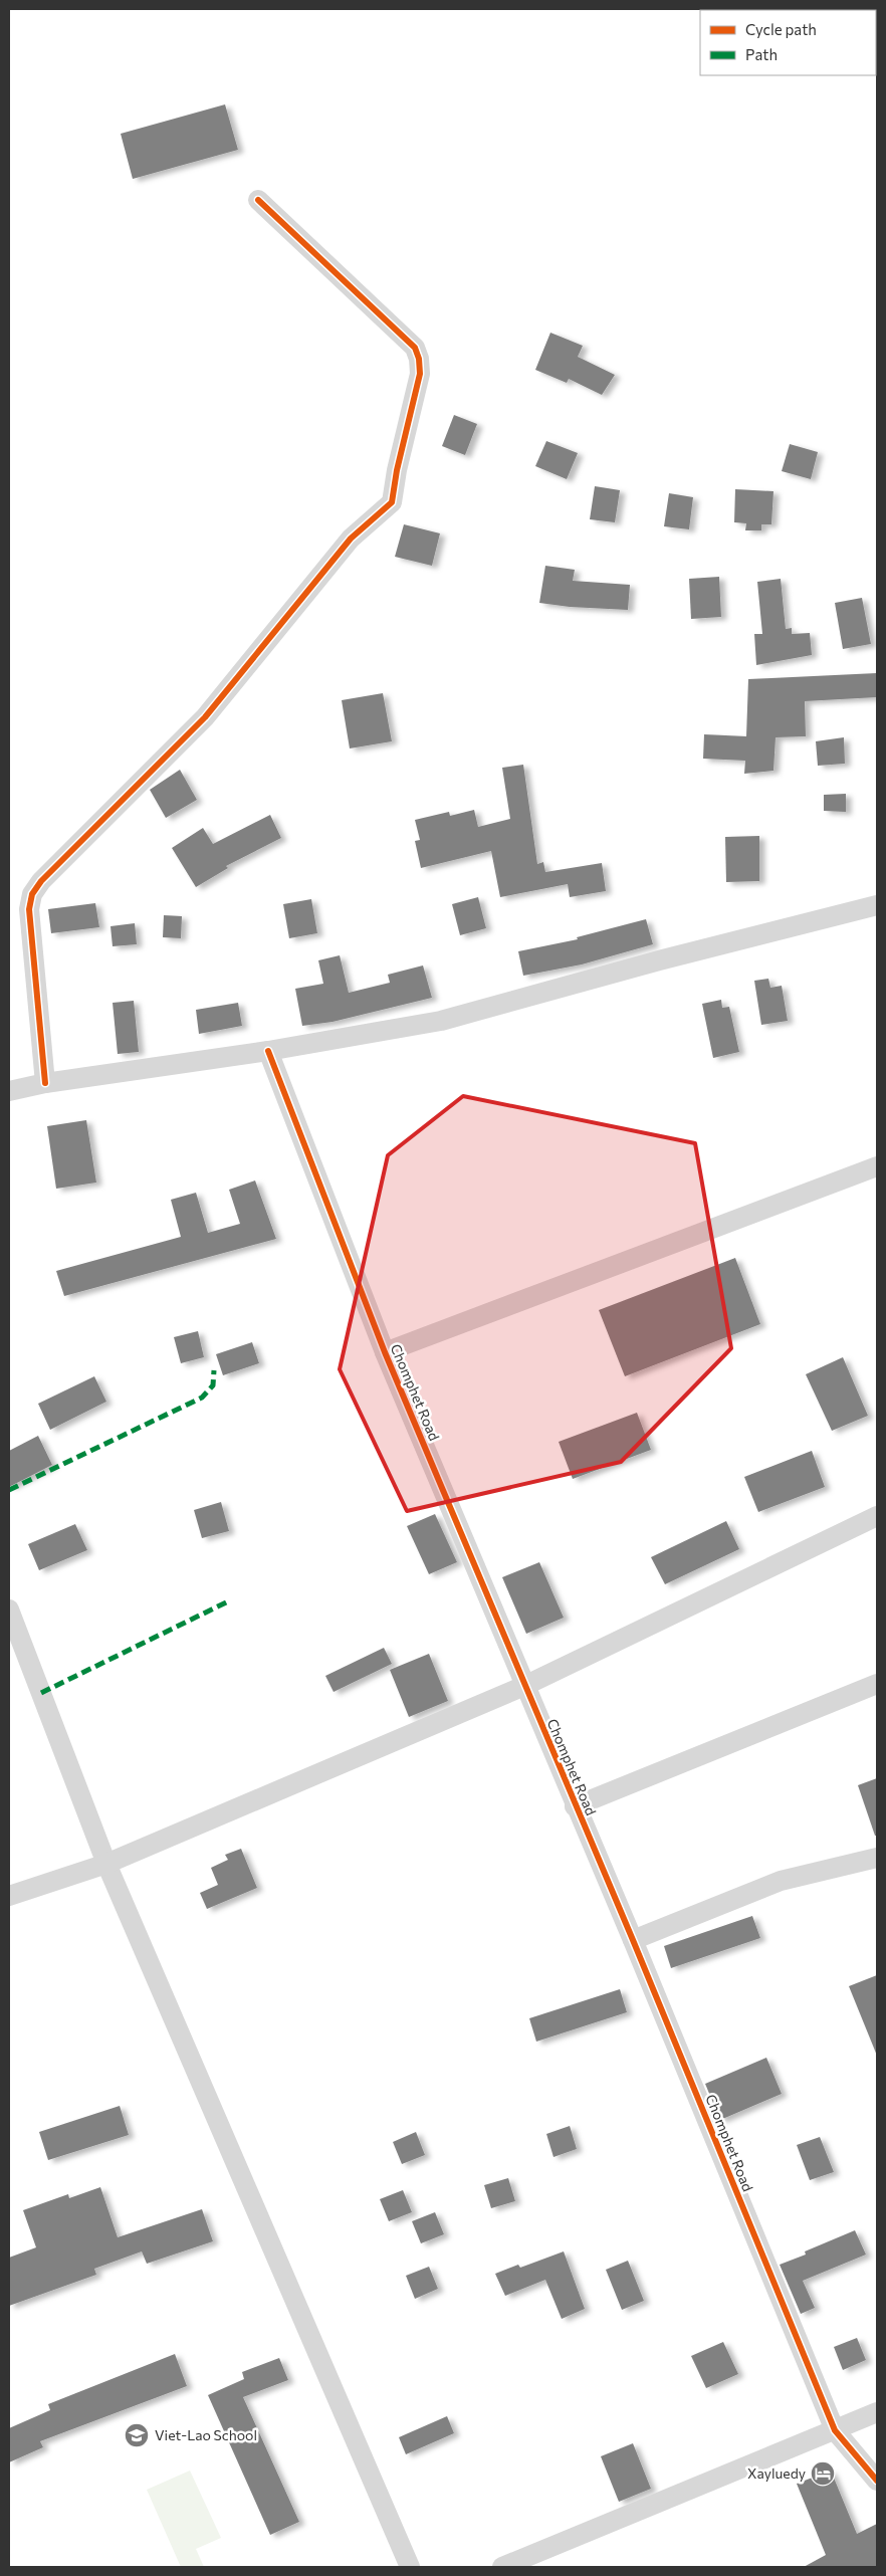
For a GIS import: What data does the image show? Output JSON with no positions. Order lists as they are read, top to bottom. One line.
{"streets":{"street":["Chomphet Road"]},"places":{"school or university":["Viet-Lao School"],"hotel":["Xayluedy"]},"legend":["Cycle path","Path"]}
